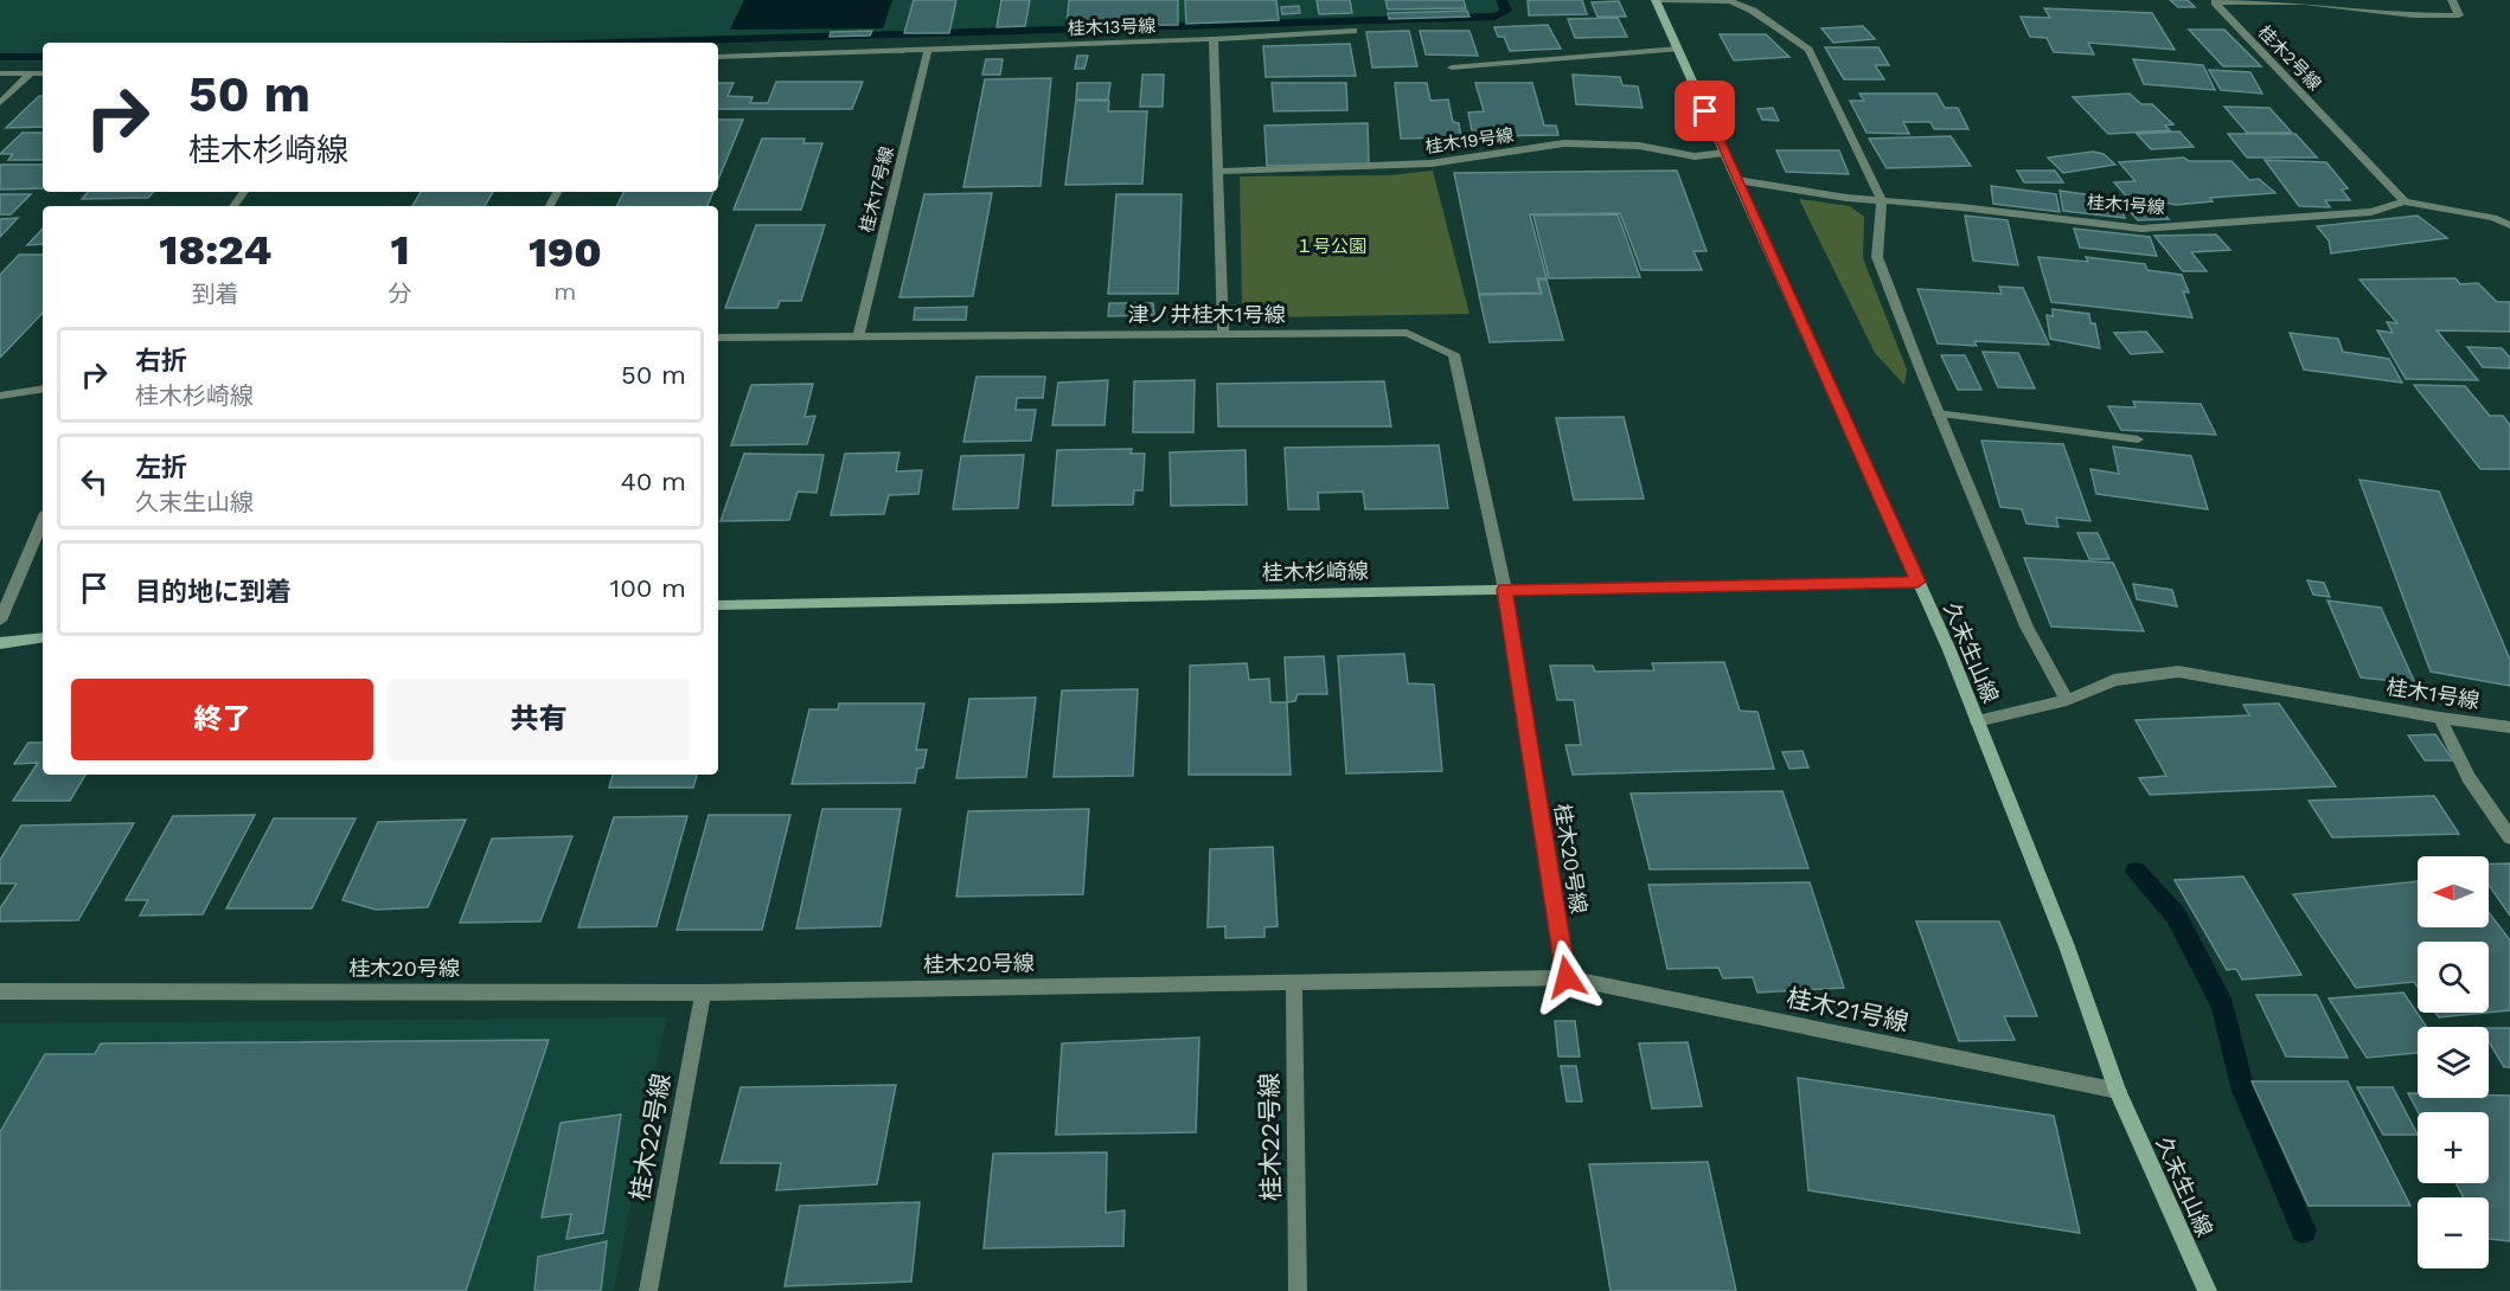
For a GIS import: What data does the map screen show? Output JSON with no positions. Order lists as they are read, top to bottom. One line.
{"streets":{"street":["桂木13号線","桂木2号線","桂木19号線","桂木17号線","桂木1号線","津ノ井桂木1号線","桂木杉崎線","久末生山線","桂木20号線","桂木21号線","桂木22号線"]},"crossings":[["桂木13号線","桂木17号線"],["桂木2号線","桂木1号線"],["桂木19号線","久末生山線"],["桂木17号線","津ノ井桂木1号線"],["桂木1号線","久末生山線"],["津ノ井桂木1号線","桂木杉崎線"],["津ノ井桂木1号線","桂木20号線"],["桂木杉崎線","久末生山線"],["桂木杉崎線","桂木20号線"],["久末生山線","桂木21号線"],["桂木20号線","桂木21号線"],["桂木20号線","桂木22号線"]],"parks":["１号公園"],"north":"left","page":{"turn":["50 m","桂木杉崎線"],"eta":["18:24","到着","1","分","190","m"],"list":[{"name":"右折","note":"桂木杉崎線","value":"50 m"},{"name":"左折","note":"久末生山線","value":"40 m"},{"name":"目的地に到着","value":"100 m"}],"buttons":["終了","共有"],"map_buttons":["+","−"]}}
